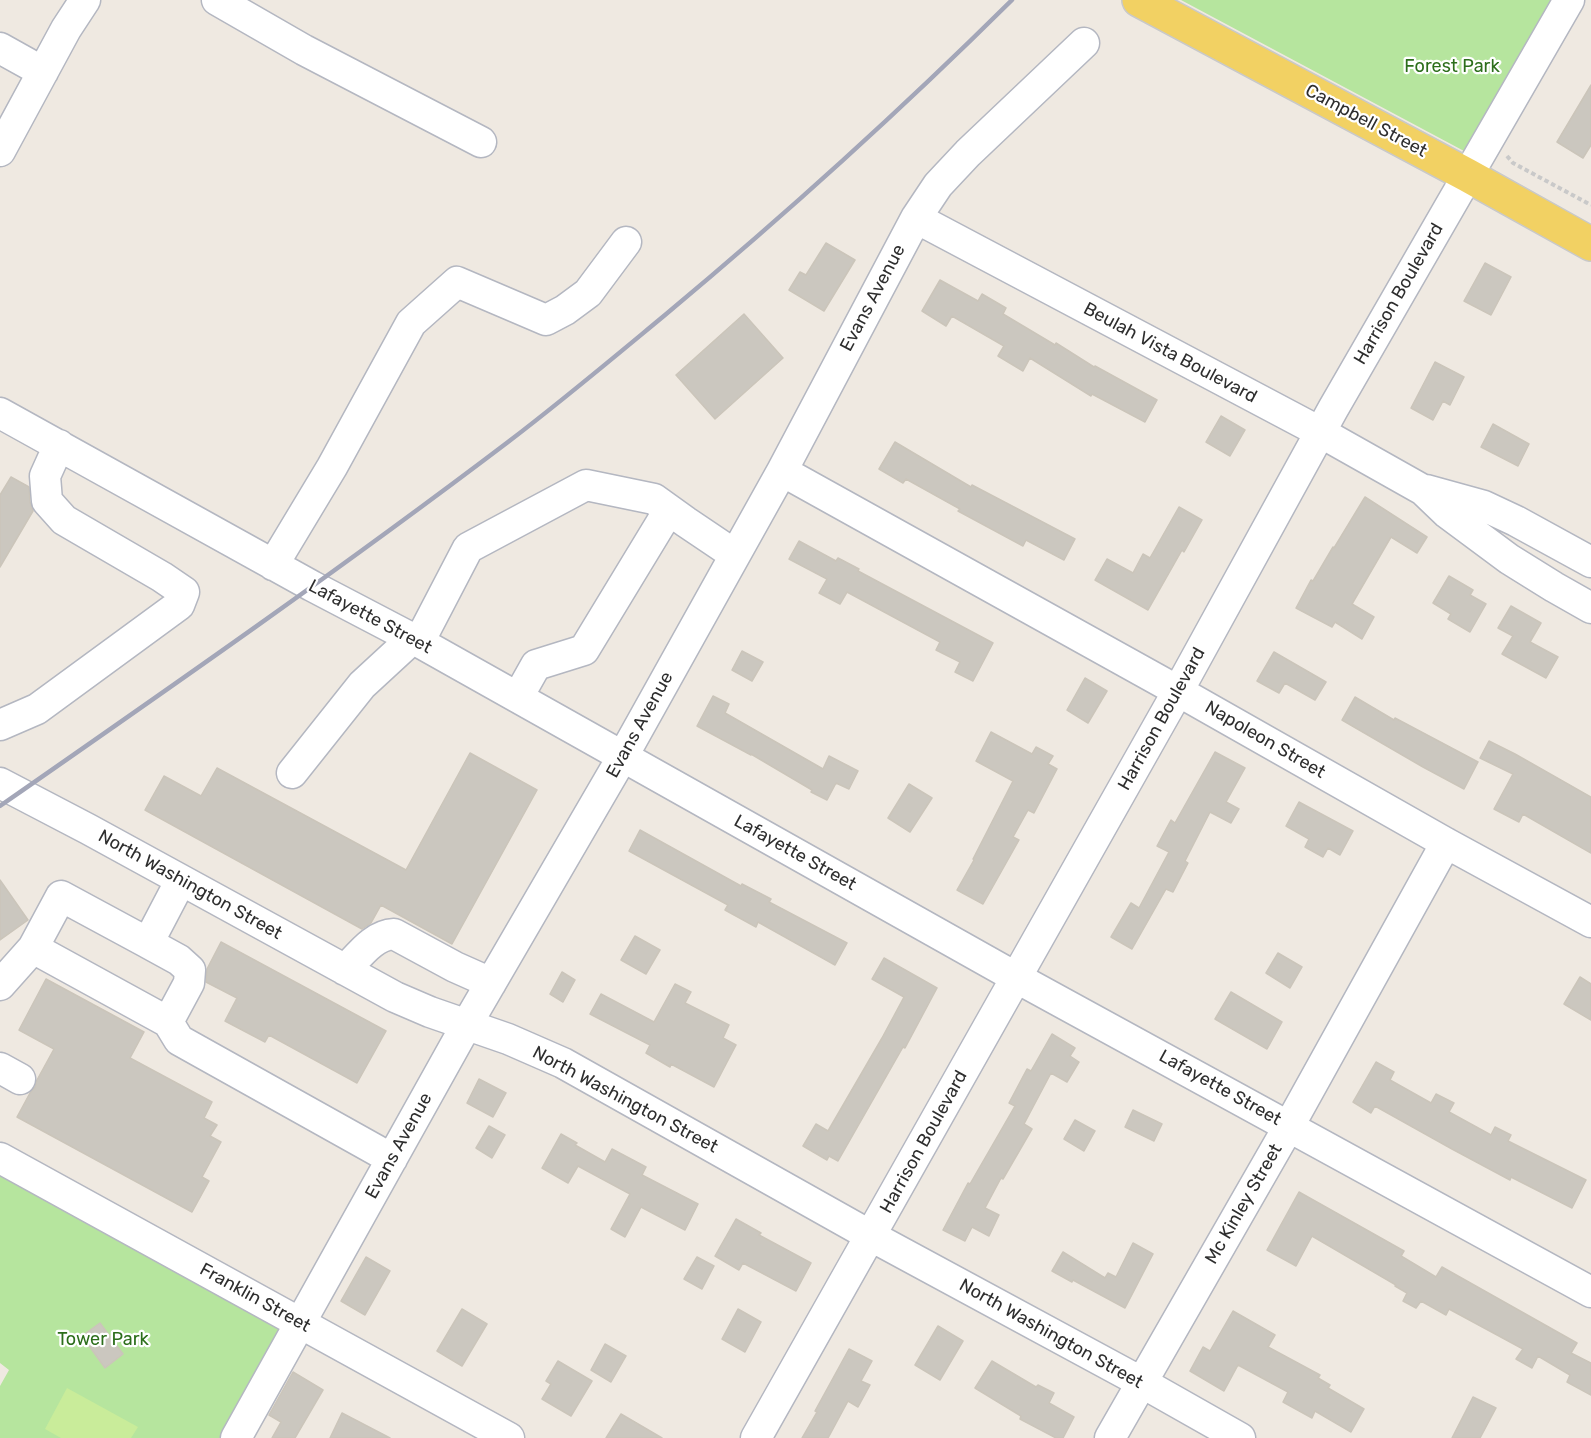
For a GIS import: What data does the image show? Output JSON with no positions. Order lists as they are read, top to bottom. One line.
{"streets":{"main road":["Campbell Street"],"street":["Harrison Boulevard","Evans Avenue","Beulah Vista Boulevard","Lafayette Street","Napoleon Street","North Washington Street","Mc Kinley Street","Franklin Street"]},"crossings":[["Campbell Street","Harrison Boulevard"],["Harrison Boulevard","Beulah Vista Boulevard"],["Harrison Boulevard","Lafayette Street"],["Harrison Boulevard","Napoleon Street"],["Harrison Boulevard","North Washington Street"],["Evans Avenue","Beulah Vista Boulevard"],["Evans Avenue","Lafayette Street"],["Evans Avenue","Napoleon Street"],["Evans Avenue","North Washington Street"],["Evans Avenue","Franklin Street"],["Lafayette Street","Mc Kinley Street"],["Napoleon Street","Mc Kinley Street"],["North Washington Street","Mc Kinley Street"]],"parks":["Forest Park","Tower Park"]}
